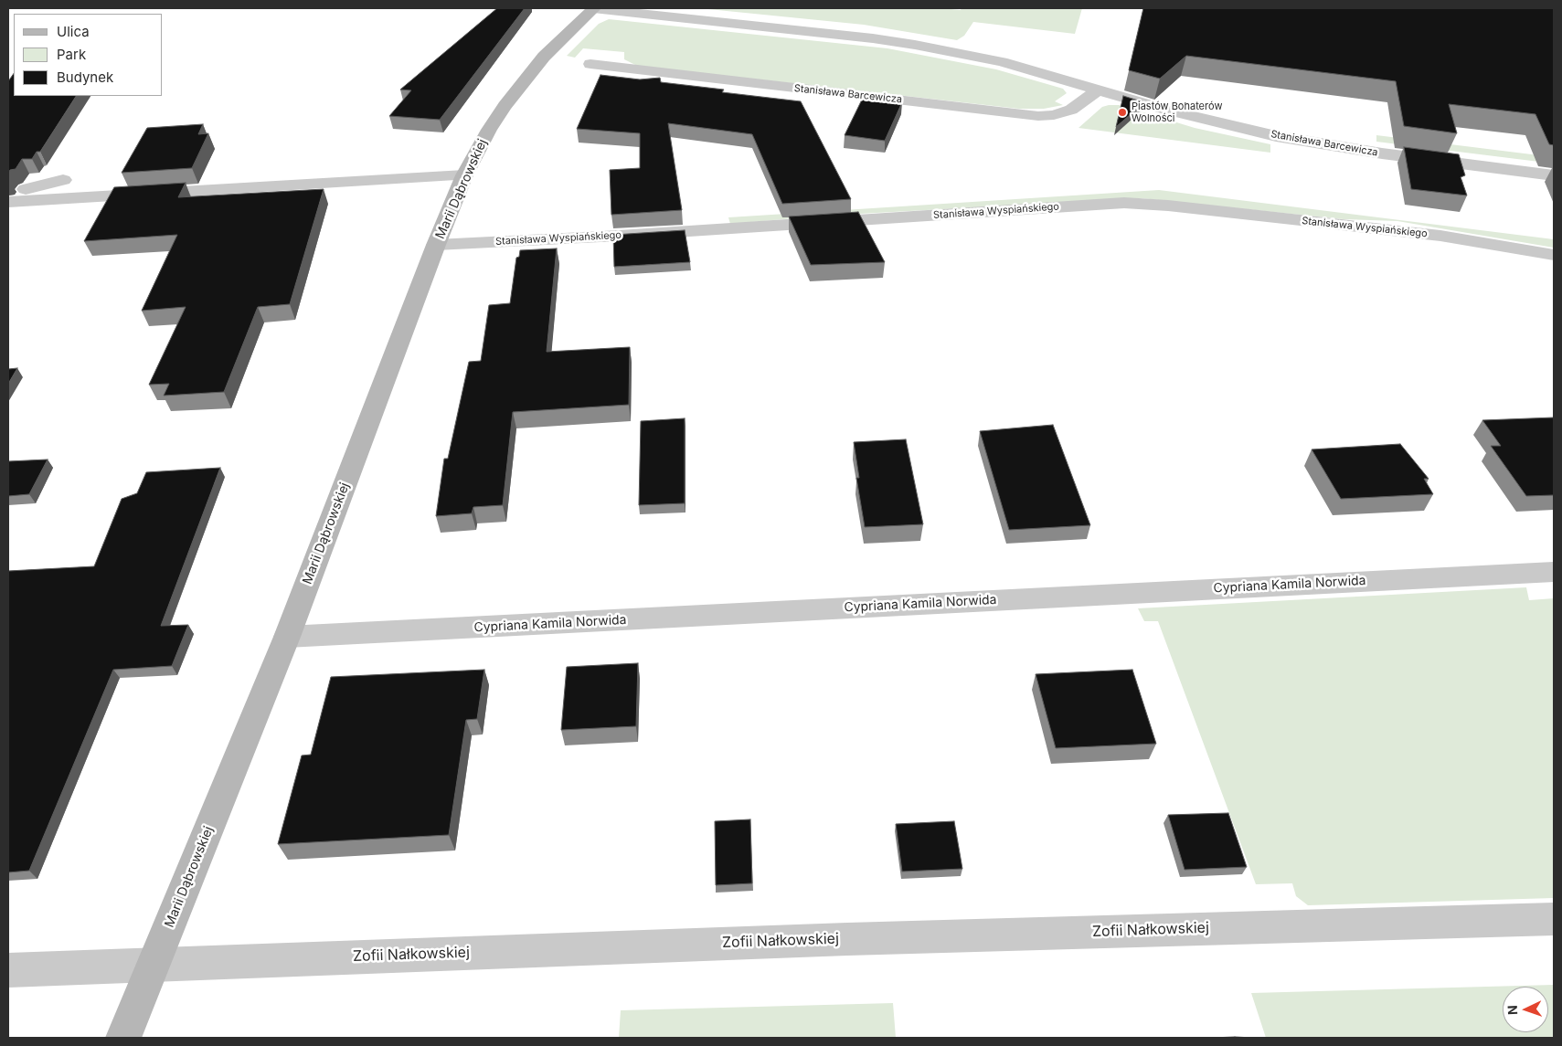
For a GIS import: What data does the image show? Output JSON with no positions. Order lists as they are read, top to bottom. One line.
{"streets":{"street":["Stanisława Barcewicza","Marii Dąbrowskiej","Stanisława Wyspiańskiego","Cypriana Kamila Norwida","Zofii Nałkowskiej"]},"crossings":[["Stanisława Barcewicza","Marii Dąbrowskiej"],["Marii Dąbrowskiej","Stanisława Wyspiańskiego"],["Marii Dąbrowskiej","Cypriana Kamila Norwida"],["Marii Dąbrowskiej","Zofii Nałkowskiej"]],"places":["Piastów Bohaterów Wolności"],"legend":["Ulica","Park","Budynek"],"north":"left"}
